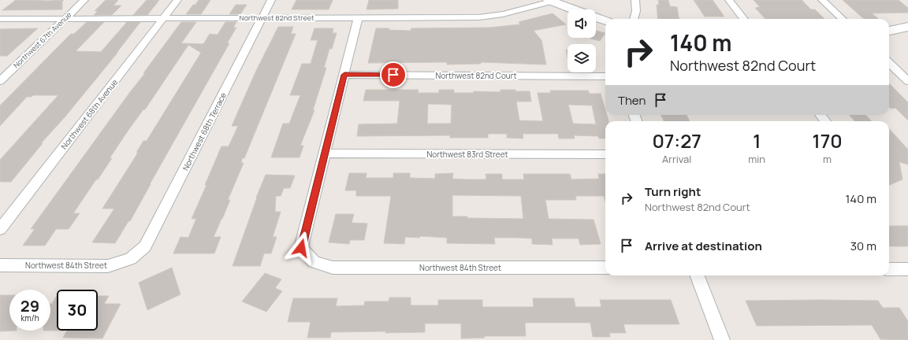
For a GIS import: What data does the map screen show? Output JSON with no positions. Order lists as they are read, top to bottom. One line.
{"streets":{"street":["Northwest 82nd Street","Northwest 67th Avenue","Northwest 82nd Court","Northwest 68th Avenue","Northwest 68th Terrace","Northwest 83rd Street","Northwest 84th Street"]},"crossings":[["Northwest 82nd Street","Northwest 67th Avenue"],["Northwest 82nd Street","Northwest 68th Avenue"],["Northwest 82nd Street","Northwest 68th Terrace"],["Northwest 68th Terrace","Northwest 84th Street"],["Northwest 83rd Street","Northwest 84th Street"]],"page":{"turn":["140 m","Northwest 82nd Court"],"then":"Then","eta":["07:27","Arrival","1","min","170","m"],"list":[{"name":"Turn right","note":"Northwest 82nd Court","value":"140 m"},{"name":"Arrive at destination","value":"30 m"}],"speed":"29 km/h","limit":"30"}}
